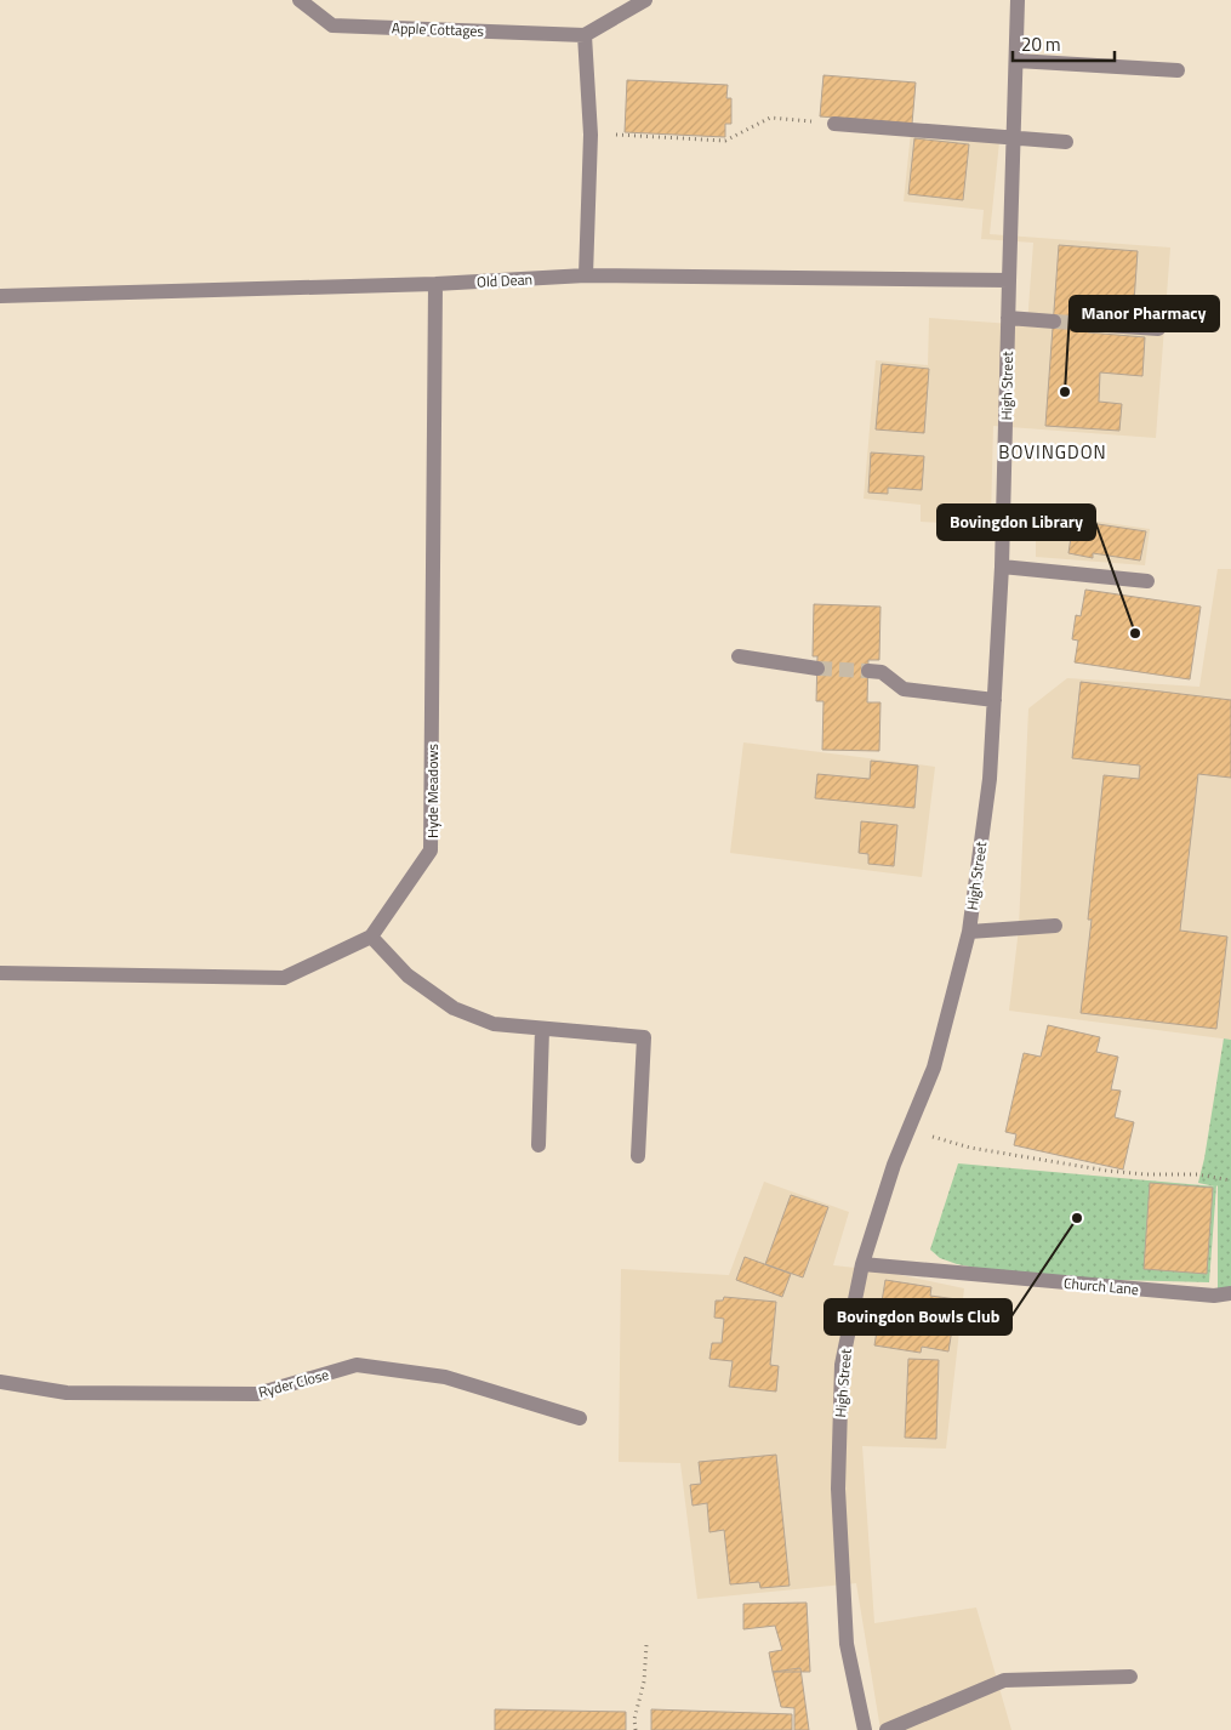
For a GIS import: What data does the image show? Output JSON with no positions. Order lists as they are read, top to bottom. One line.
{"streets":{"street":["Apple Cottages","Old Dean","High Street","Hyde Meadows","Church Lane","Ryder Close"]},"crossings":[["Old Dean","High Street"],["Old Dean","Hyde Meadows"],["High Street","Church Lane"]],"districts":["BOVINGDON"],"places":["Manor Pharmacy","Bovingdon Library","Bovingdon Bowls Club"],"scale_bar":"20 m"}
